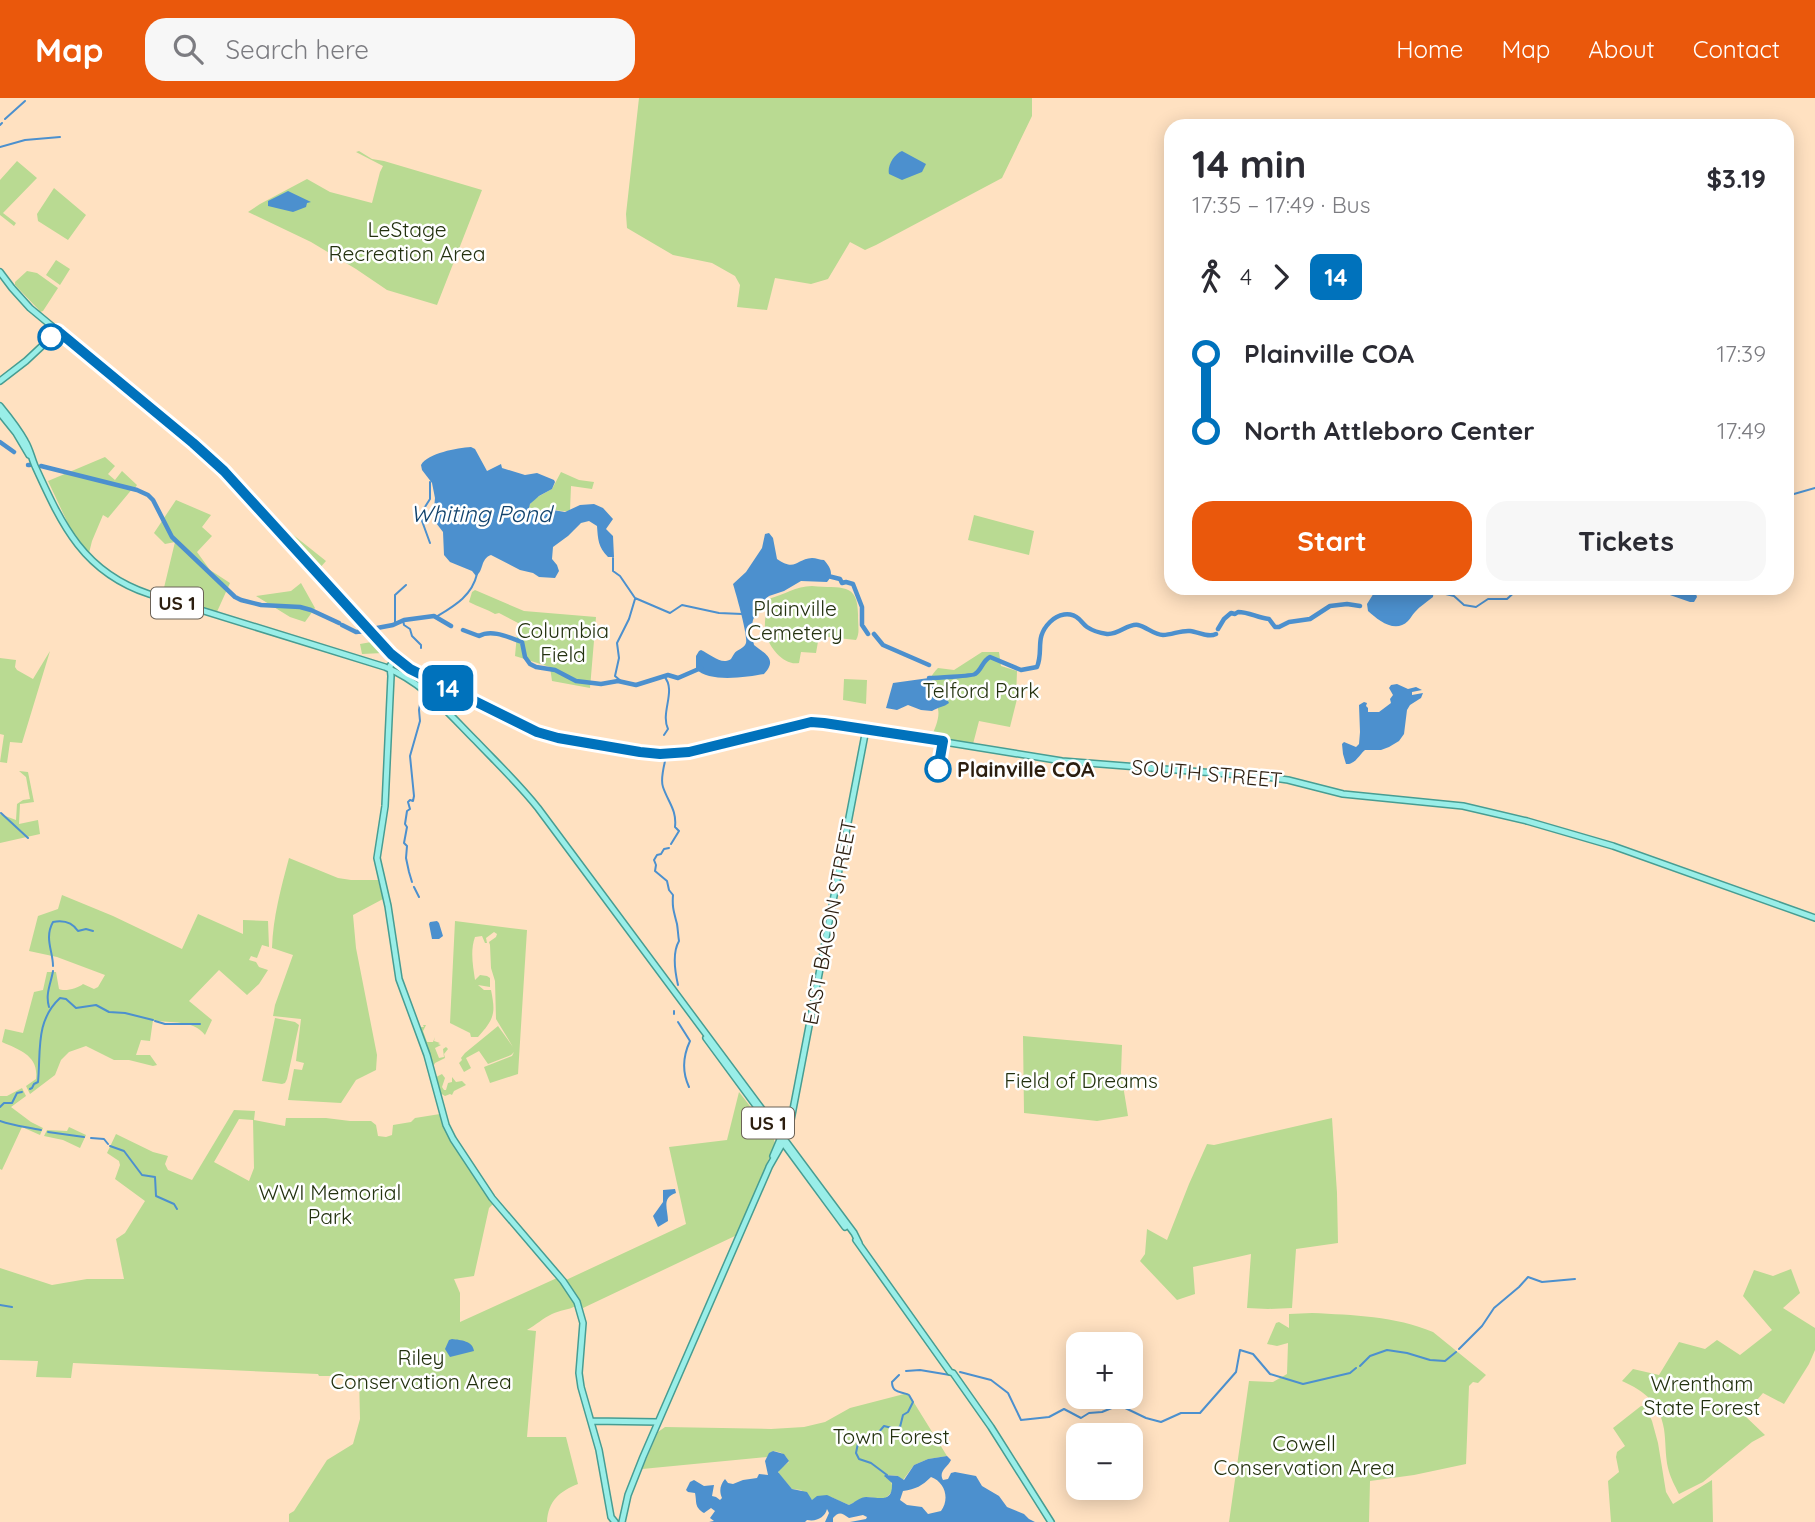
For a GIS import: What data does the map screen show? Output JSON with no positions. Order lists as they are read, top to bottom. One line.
{"streets":{"main road":["US 1","SOUTH STREET","EAST BACON STREET"]},"crossings":[["US 1","EAST BACON STREET"],["SOUTH STREET","EAST BACON STREET"]],"water":["Whiting Pond"],"parks":["LeStage Recreation Area","Plainville Cemetery","Columbia Field","Telford Park","Field of Dreams","WWI Memorial Park","Riley Conservation Area","Wrentham State Forest","Town Forest","Cowell Conservation Area"],"places":["Plainville COA"],"lines":["bus line 14"],"page":{"header":"Map","search":"Search here","nav":["Home","Map","About","Contact"],"on_map":"14","heading":["14 min","17:35 – 17:49 · Bus","$3.19"],"legs":["4","14"],"list":[{"name":"Plainville COA","value":"17:39"},{"name":"North Attleboro Center","value":"17:49"}],"buttons":["Start","Tickets"],"map_buttons":["+","−"]}}
